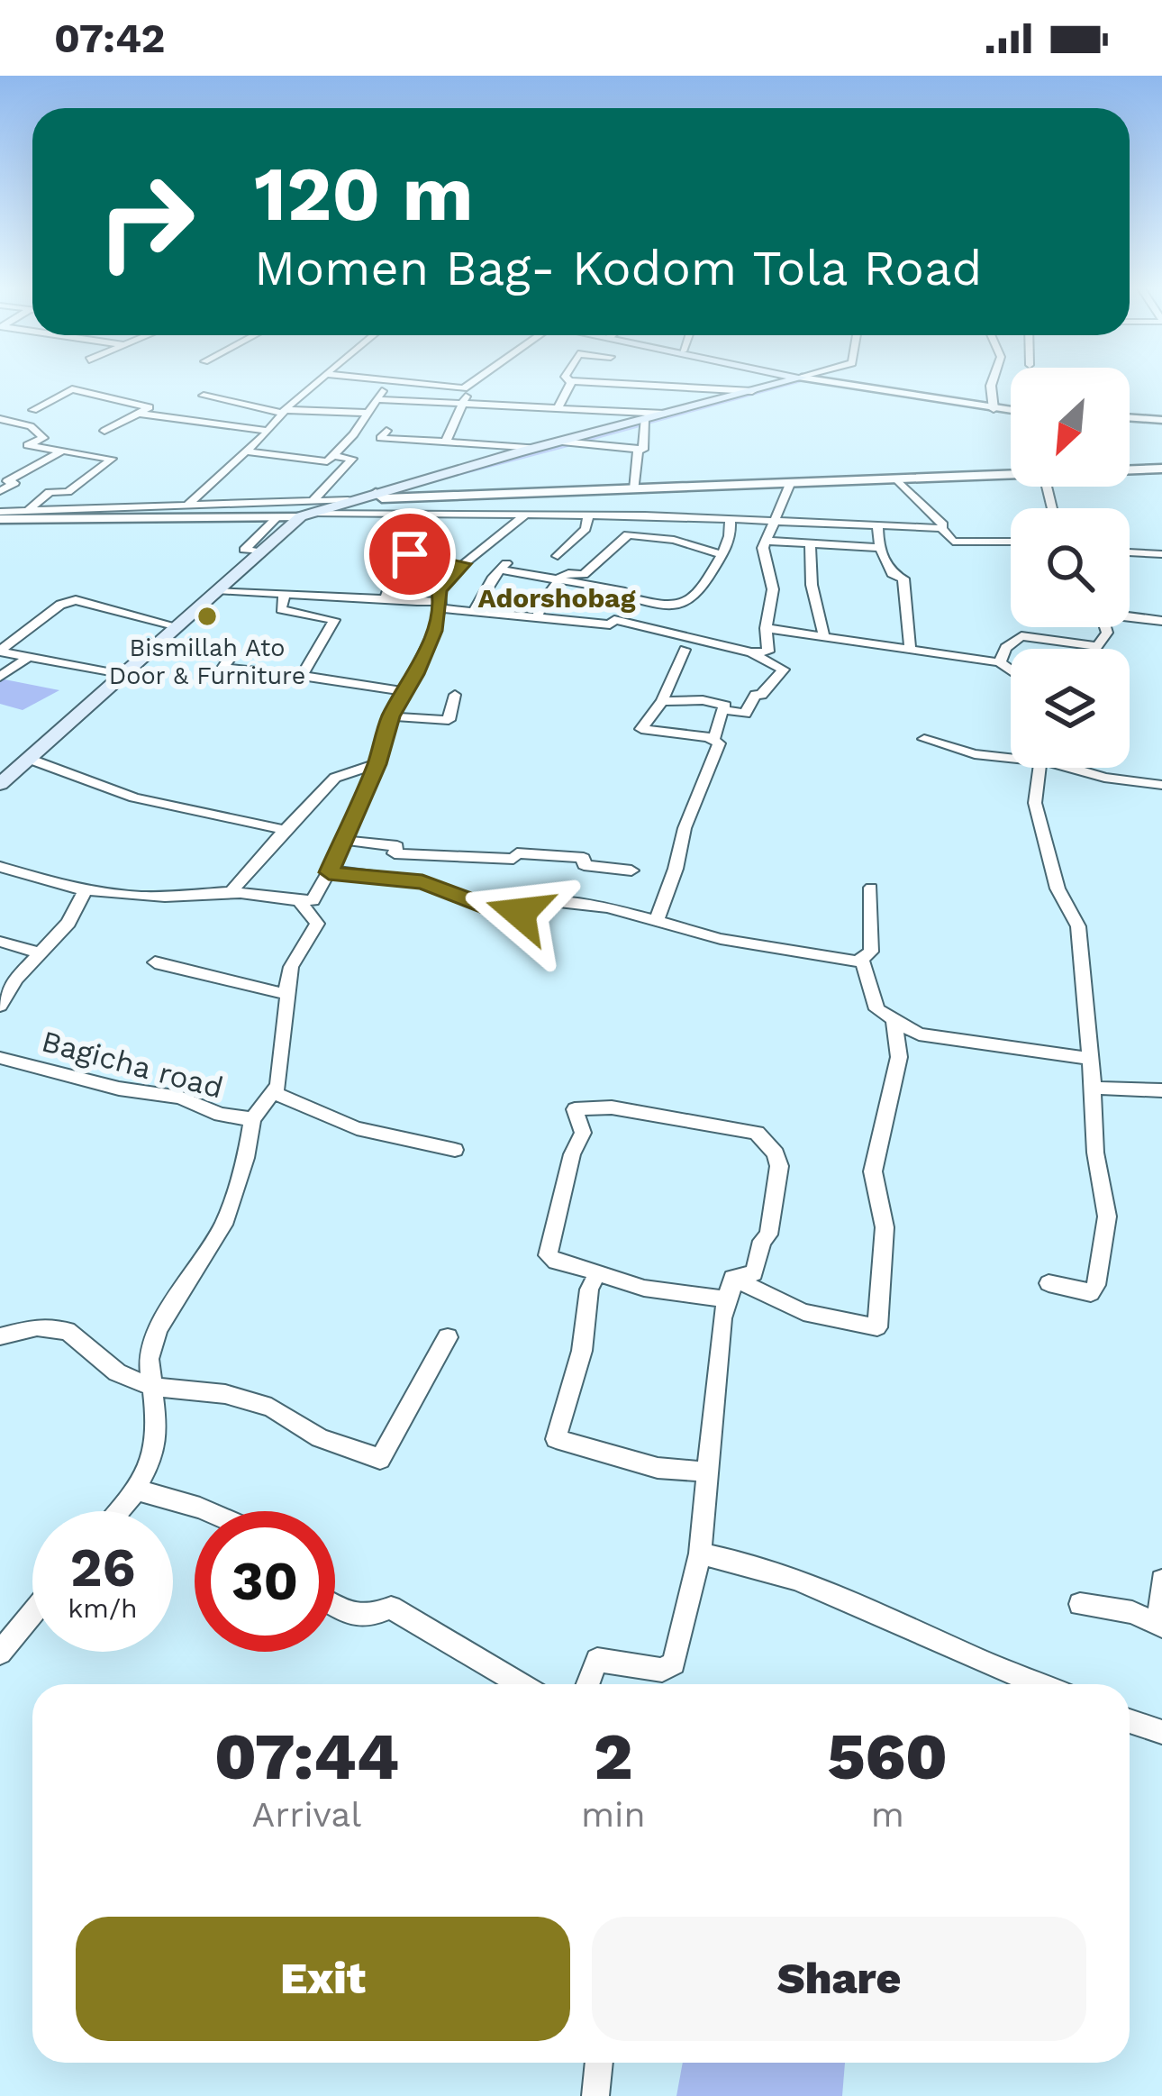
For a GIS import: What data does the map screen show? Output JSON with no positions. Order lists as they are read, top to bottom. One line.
{"streets":{"street":["Bagicha road"]},"districts":["Adorshobag"],"places":["Bismillah Ato Door & Furniture"],"north":"bottom left","page":{"status":"07:42","turn":["120 m","Momen Bag- Kodom Tola Road"],"speed":"26 km/h","limit":"30","eta":["07:44","Arrival","2","min","560","m"],"buttons":["Exit","Share"]}}
